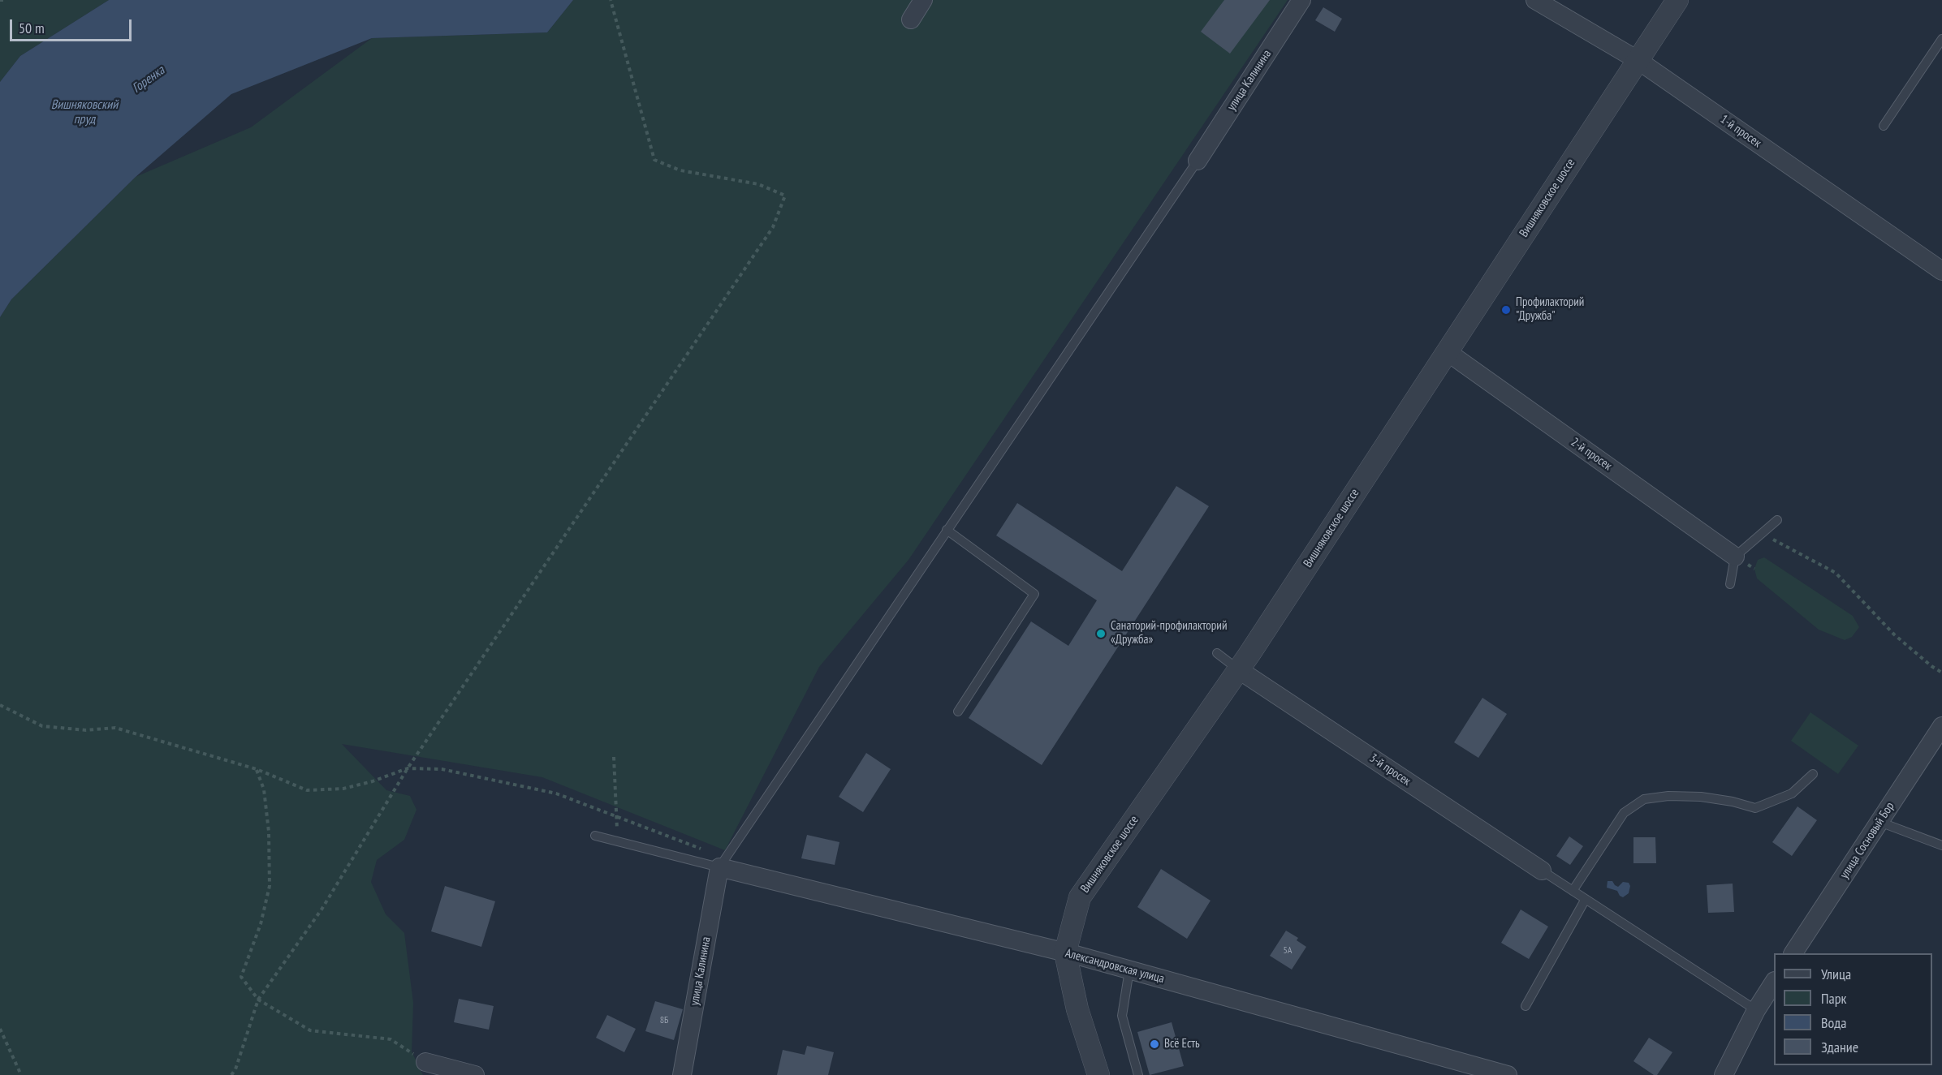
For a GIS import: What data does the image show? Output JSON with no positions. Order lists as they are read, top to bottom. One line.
{"streets":{"street":["улица Калинина","1-й просек","Вишняковское шоссе","2-й просек","3-й просек","улица Сосновый Бор","Александровская улица"]},"crossings":[["улица Калинина","Александровская улица"],["1-й просек","Вишняковское шоссе"],["Вишняковское шоссе","2-й просек"],["Вишняковское шоссе","3-й просек"],["Вишняковское шоссе","Александровская улица"]],"water":["Горенка","Вишняковский пруд"],"places":["Профилакторий \"Дружба\"","Санаторий-профилакторий «Дружба»","Всё Есть"],"house_numbers":["5А","8Б"],"legend":["Улица","Парк","Вода","Здание"],"scale_bar":"50 m"}
